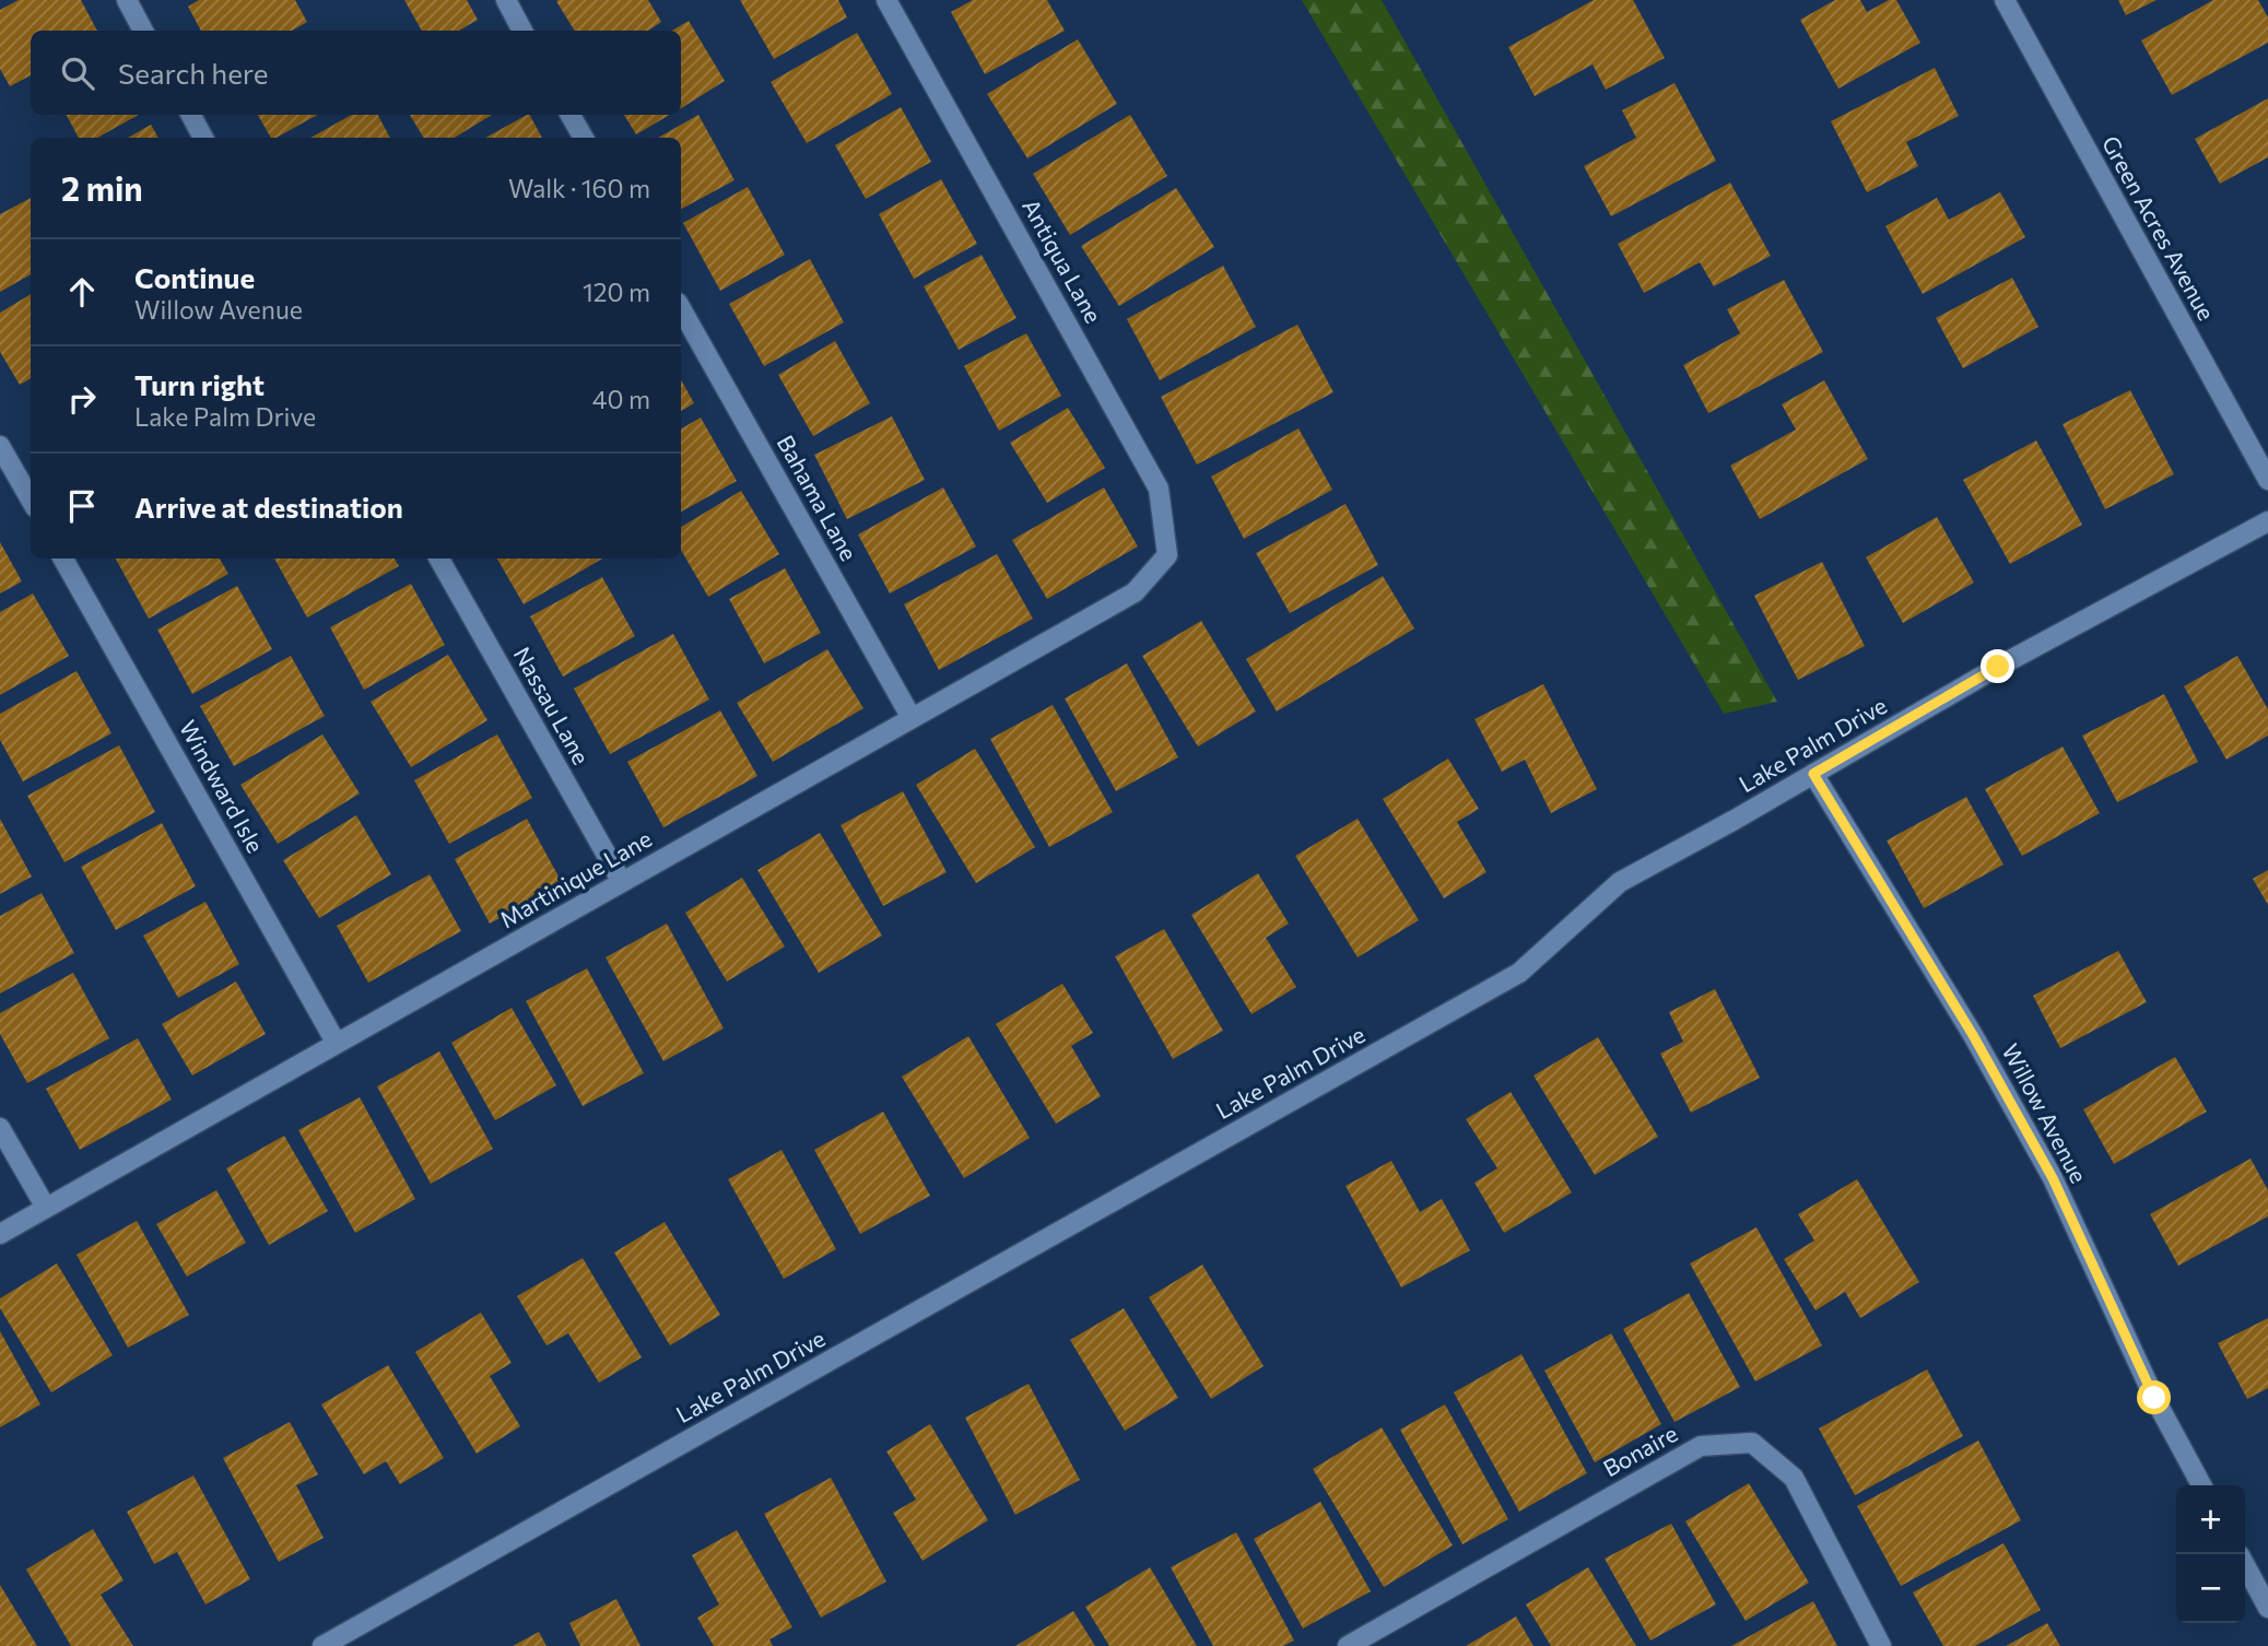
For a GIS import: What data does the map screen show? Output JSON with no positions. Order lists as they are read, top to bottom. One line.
{"streets":{"street":["Green Acres Avenue","Antiqua Lane","Bahama Lane","Nassau Lane","Lake Palm Drive","Windward Isle","Martinique Lane","Willow Avenue","Bonaire"]},"crossings":[["Antiqua Lane","Martinique Lane"],["Bahama Lane","Martinique Lane"],["Nassau Lane","Martinique Lane"],["Lake Palm Drive","Willow Avenue"],["Windward Isle","Martinique Lane"]],"page":{"search":"Search here","heading":["2 min","Walk · 160 m"],"list":[["Continue","Willow Avenue","120 m"],["Turn right","Lake Palm Drive","40 m"],"Arrive at destination"],"map_buttons":["+","−"]}}
